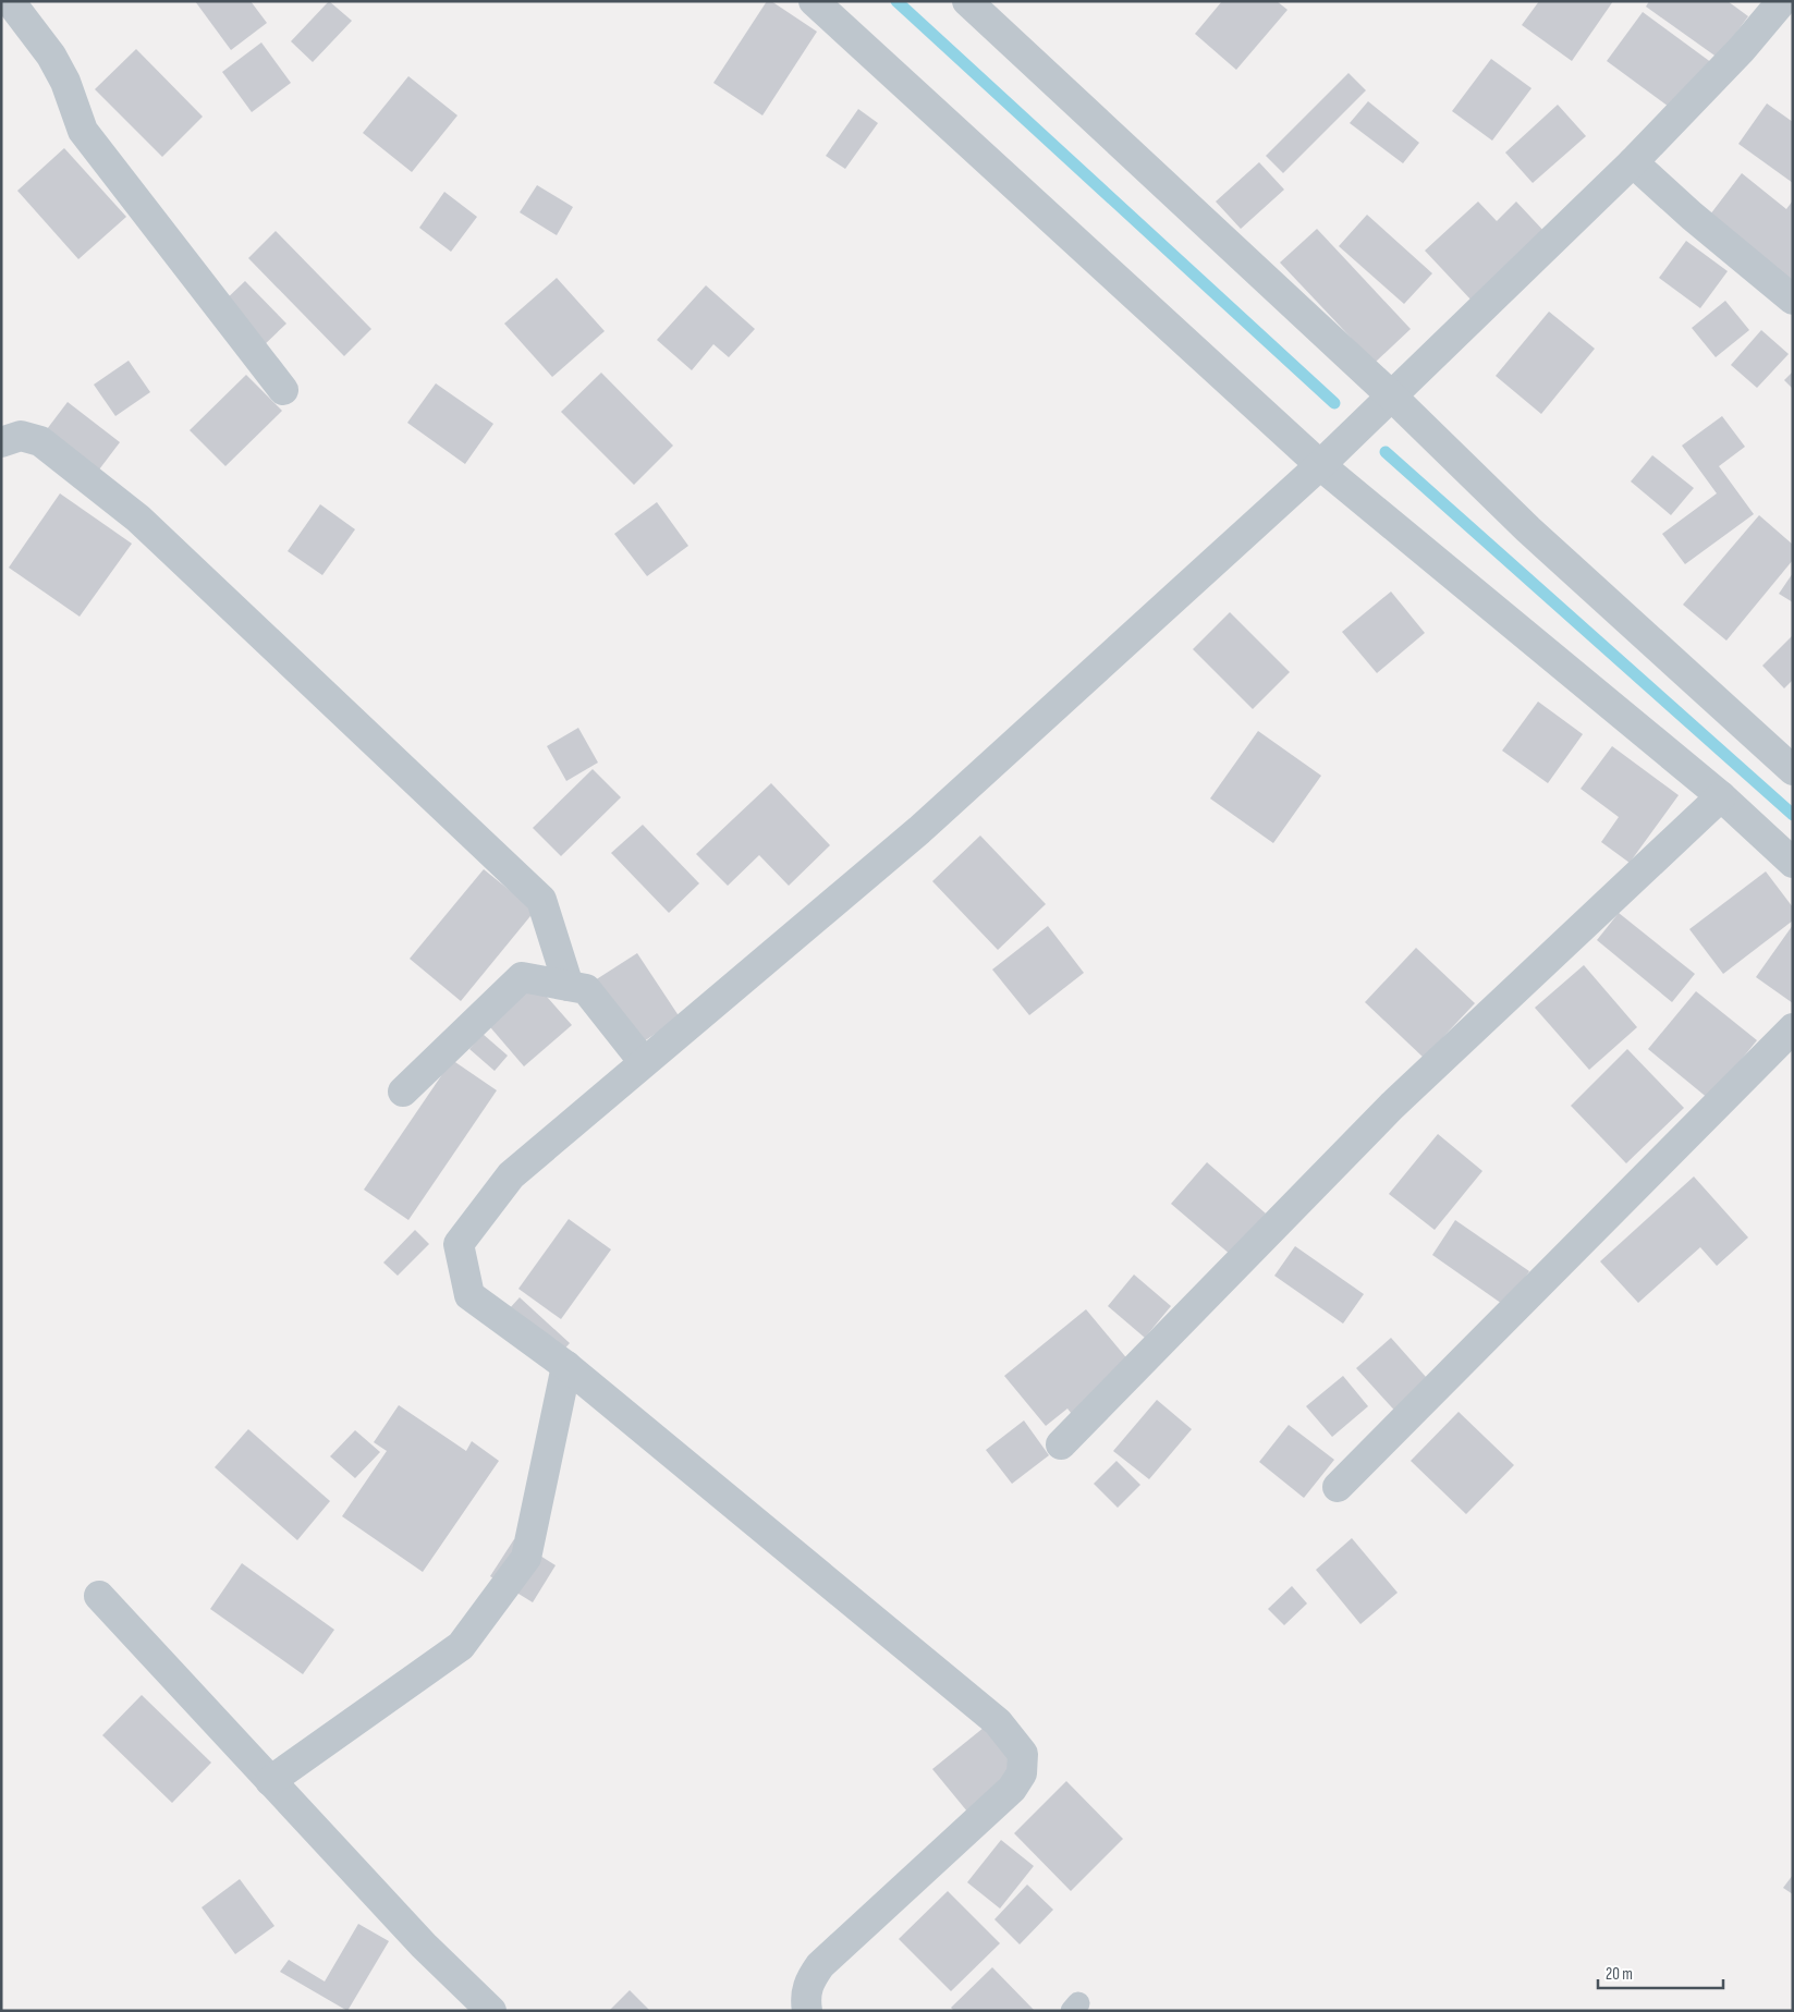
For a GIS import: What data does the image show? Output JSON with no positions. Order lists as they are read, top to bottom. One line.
{"scale_bar":"20 m"}
